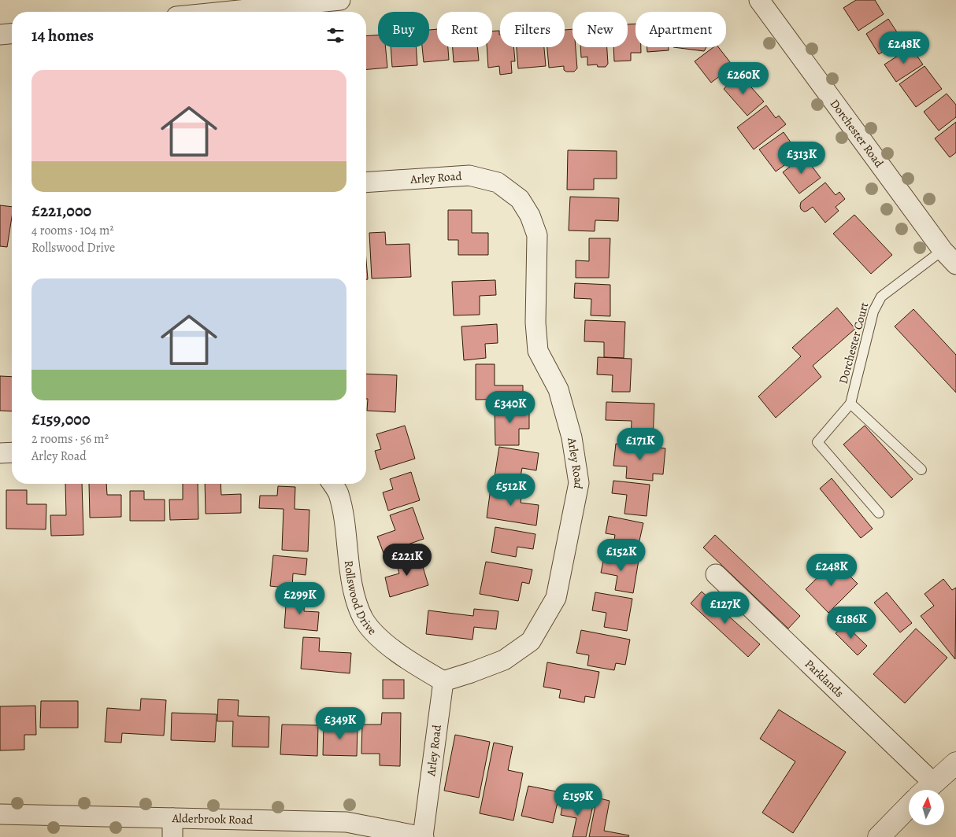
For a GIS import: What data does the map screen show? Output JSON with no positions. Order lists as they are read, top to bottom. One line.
{"streets":{"street":["Dorchester Road","Arley Road","Rollswood Drive","Parklands","Alderbrook Road"],"lane":["Dorchester Court"]},"crossings":[["Dorchester Road","Dorchester Court"],["Arley Road","Rollswood Drive"],["Arley Road","Alderbrook Road"]],"north":"top","page":{"chip":["Buy","Rent","Filters","New","Apartment"],"heading":"14 homes","price":["£248K","£260K","£313K","£340K","£171K","£512K","£152K","£221K","£248K","£299K","£127K","£186K","£349K","£159K"],"list":[{"name":"£221,000","note":"4 rooms · 104 m² · Rollswood Drive"},{"name":"£159,000","note":"2 rooms · 56 m² · Arley Road"}]}}
